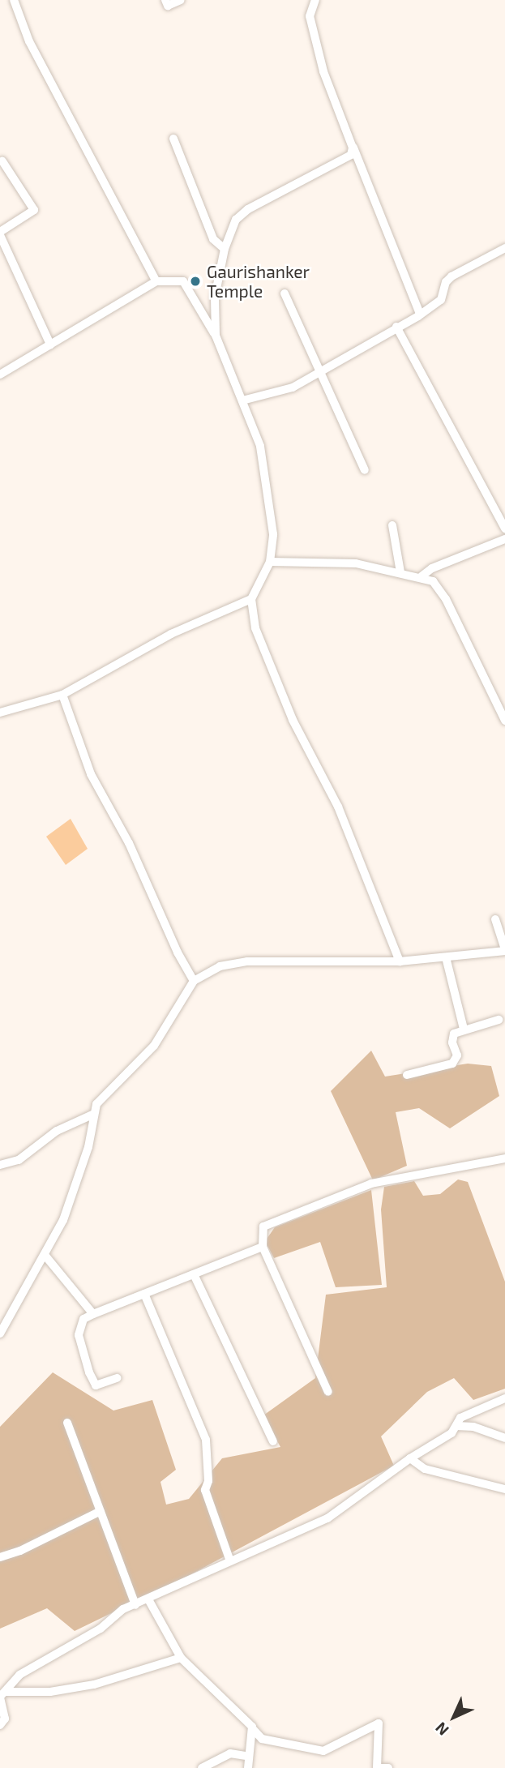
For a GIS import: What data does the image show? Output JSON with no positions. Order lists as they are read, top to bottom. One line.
{"places":["Gaurishanker Temple"],"north":"bottom left"}
